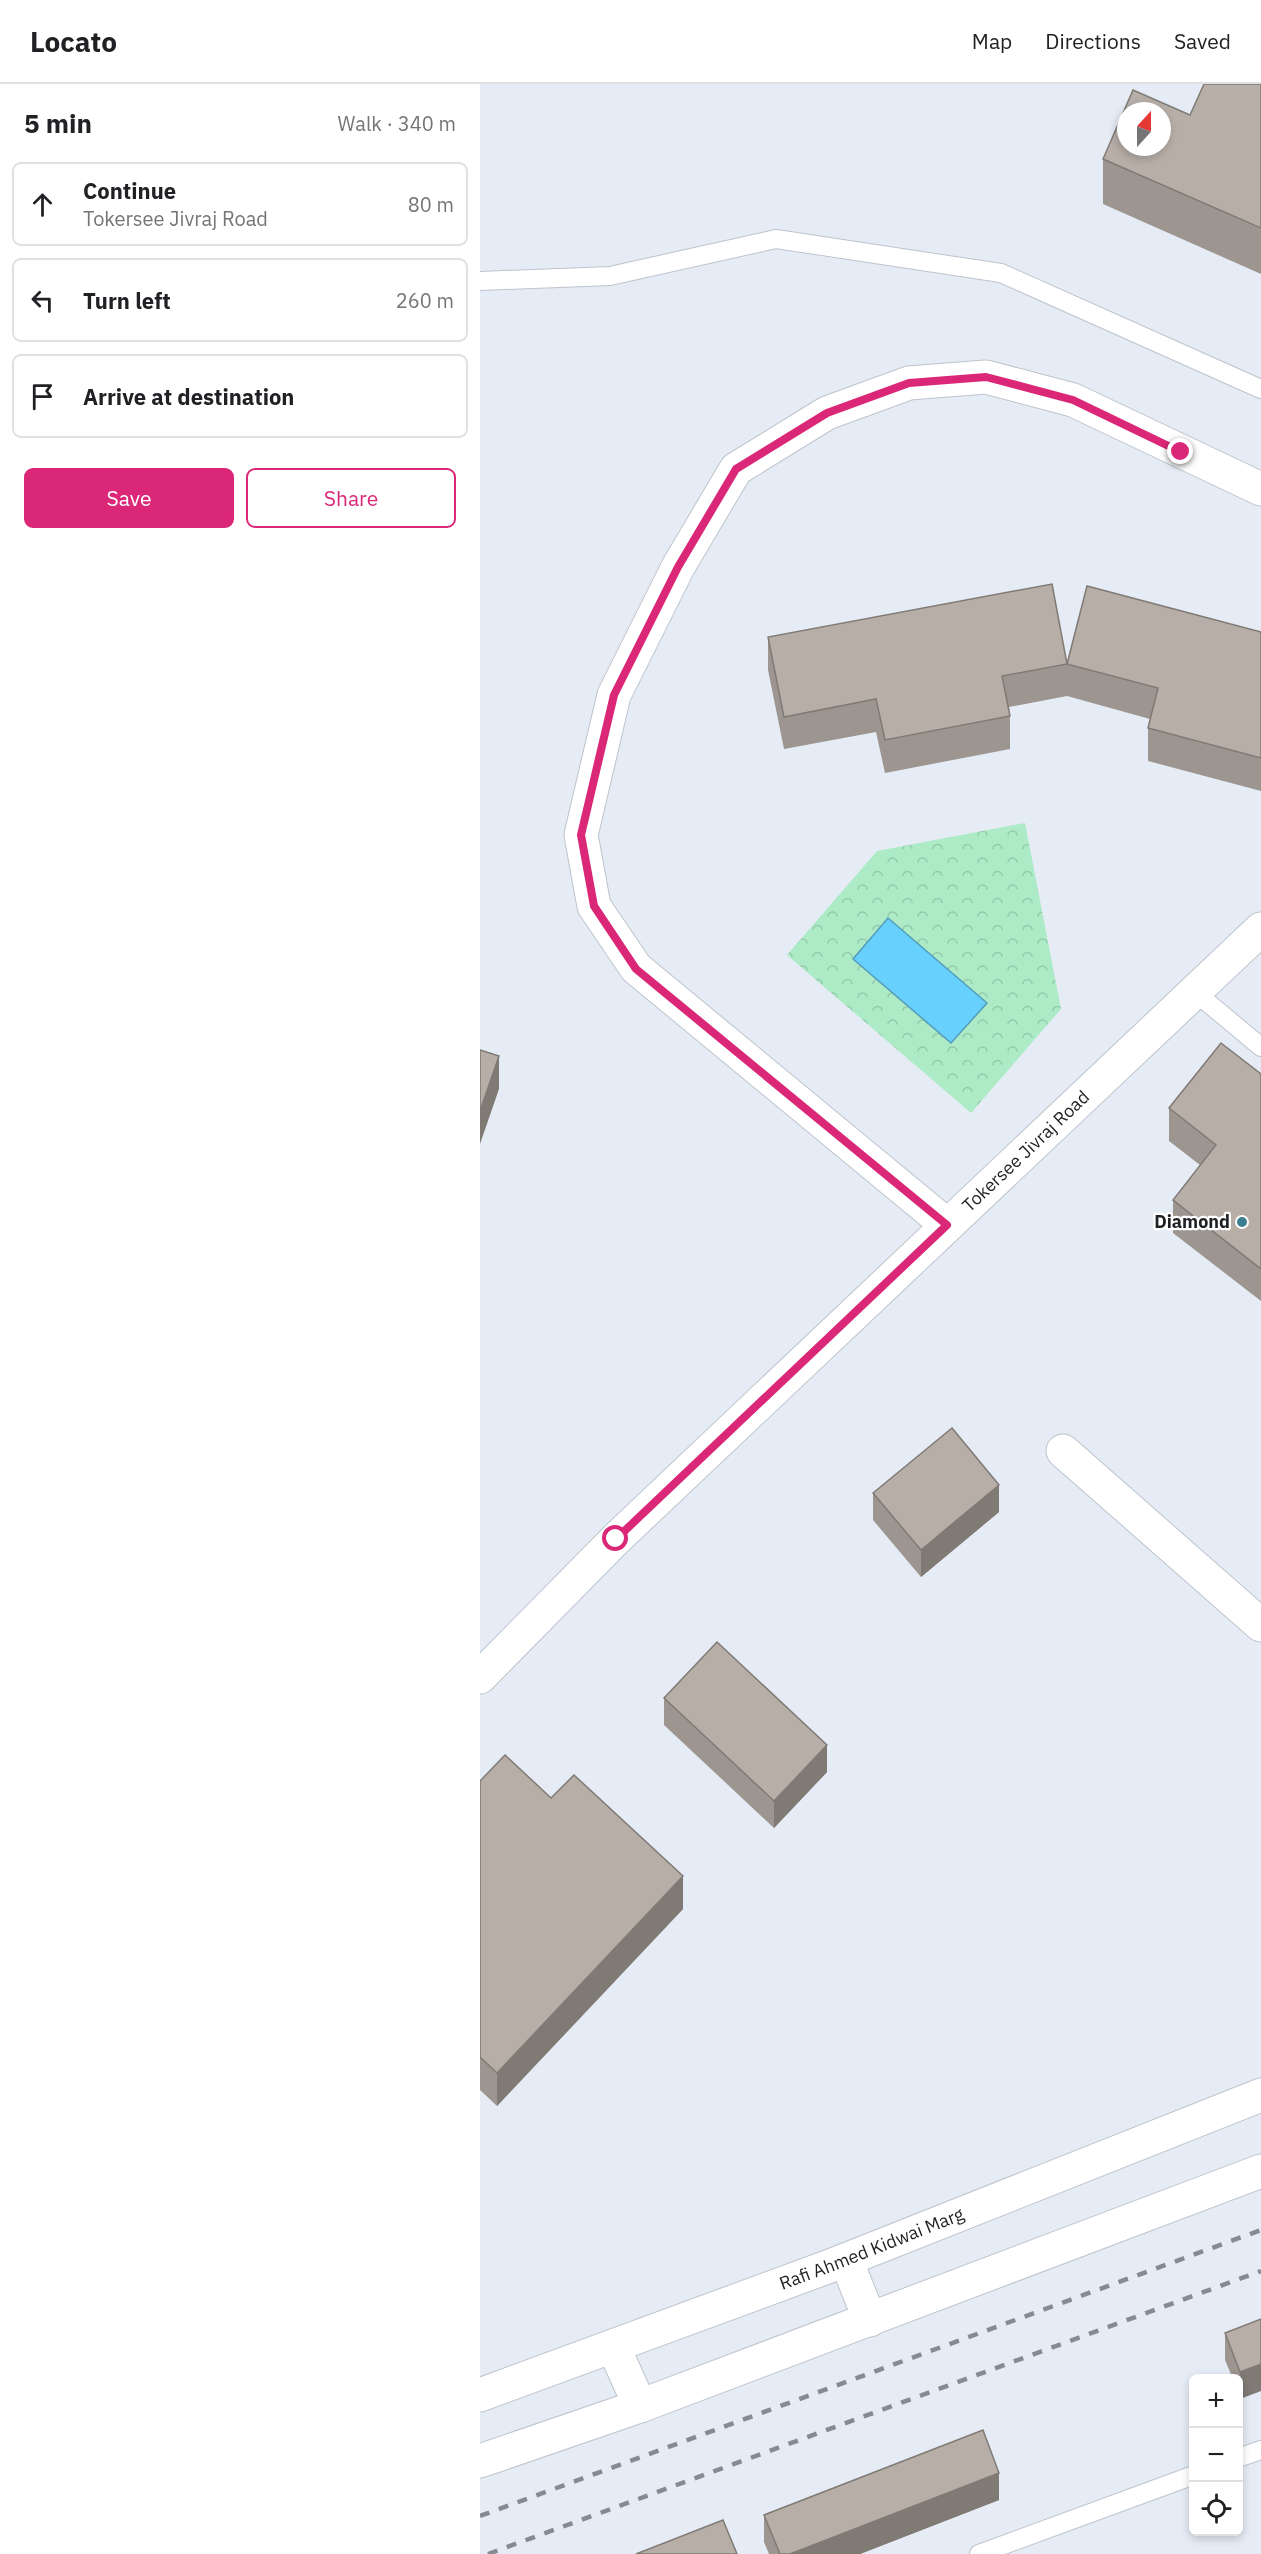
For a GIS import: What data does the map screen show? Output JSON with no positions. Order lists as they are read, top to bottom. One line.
{"streets":{"street":["Tokersee Jivraj Road","Rafi Ahmed Kidwai Marg"]},"places":["Diamond"],"north":"top","page":{"header":"Locato","nav":["Map","Directions","Saved"],"heading":["5 min","Walk · 340 m"],"list":[["Continue","Tokersee Jivraj Road","80 m"],["Turn left","260 m"],"Arrive at destination"],"buttons":["Save","Share"],"map_buttons":["+","−"]}}
